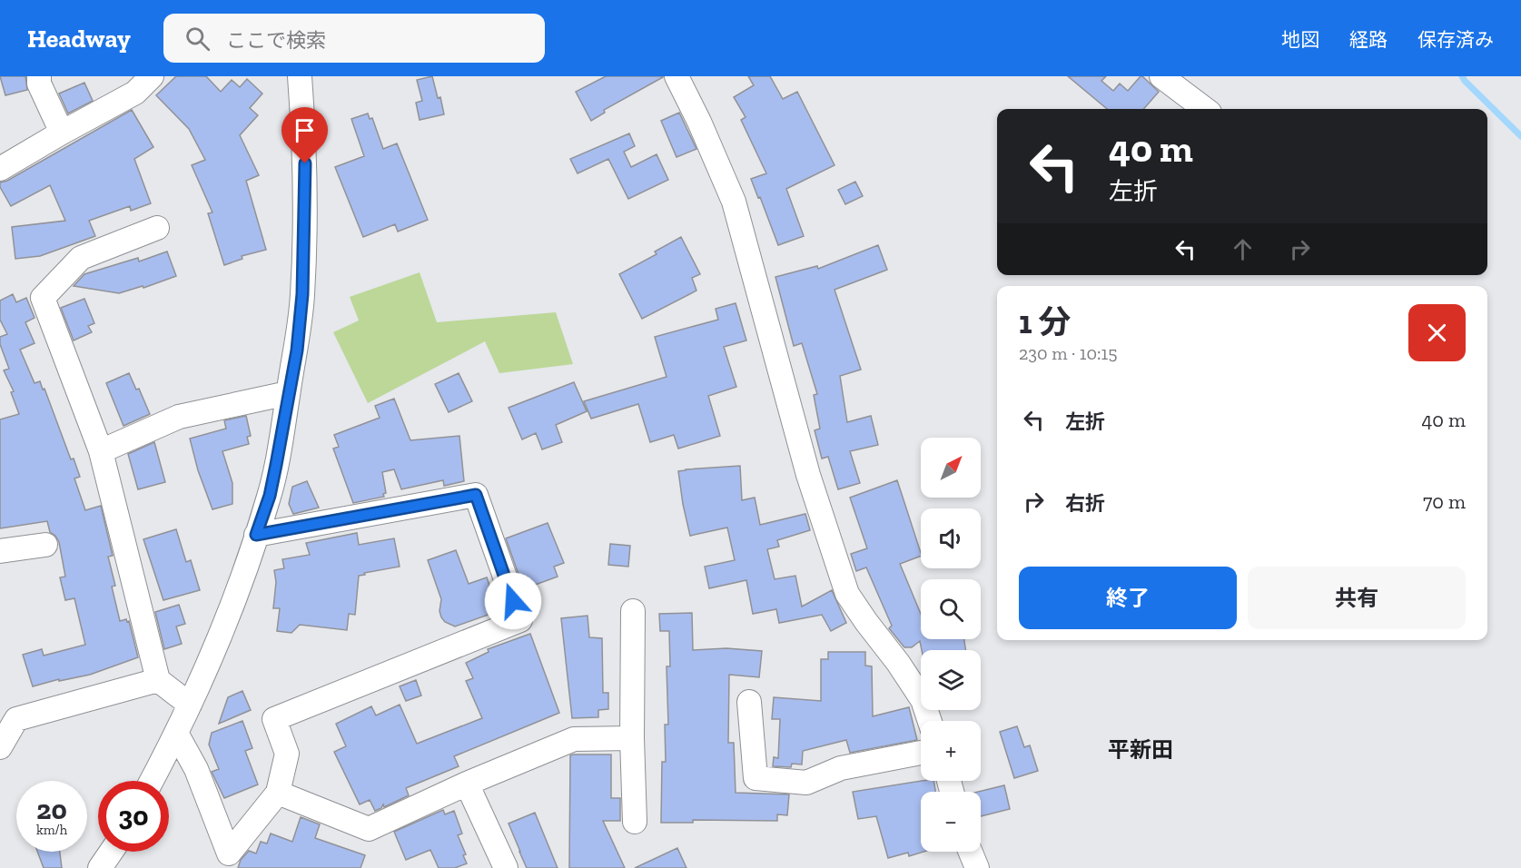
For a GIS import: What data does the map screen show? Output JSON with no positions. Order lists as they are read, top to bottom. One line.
{"districts":["平新田"],"north":"top right","page":{"header":"Headway","search":"ここで検索","nav":["地図","経路","保存済み"],"turn":["40 m","左折"],"heading":["1 分","230 m · 10:15"],"list":[{"name":"左折","value":"40 m"},{"name":"右折","value":"70 m"}],"map_buttons":["+","−"],"buttons":["終了","共有"],"speed":"20 km/h","limit":"30"}}
